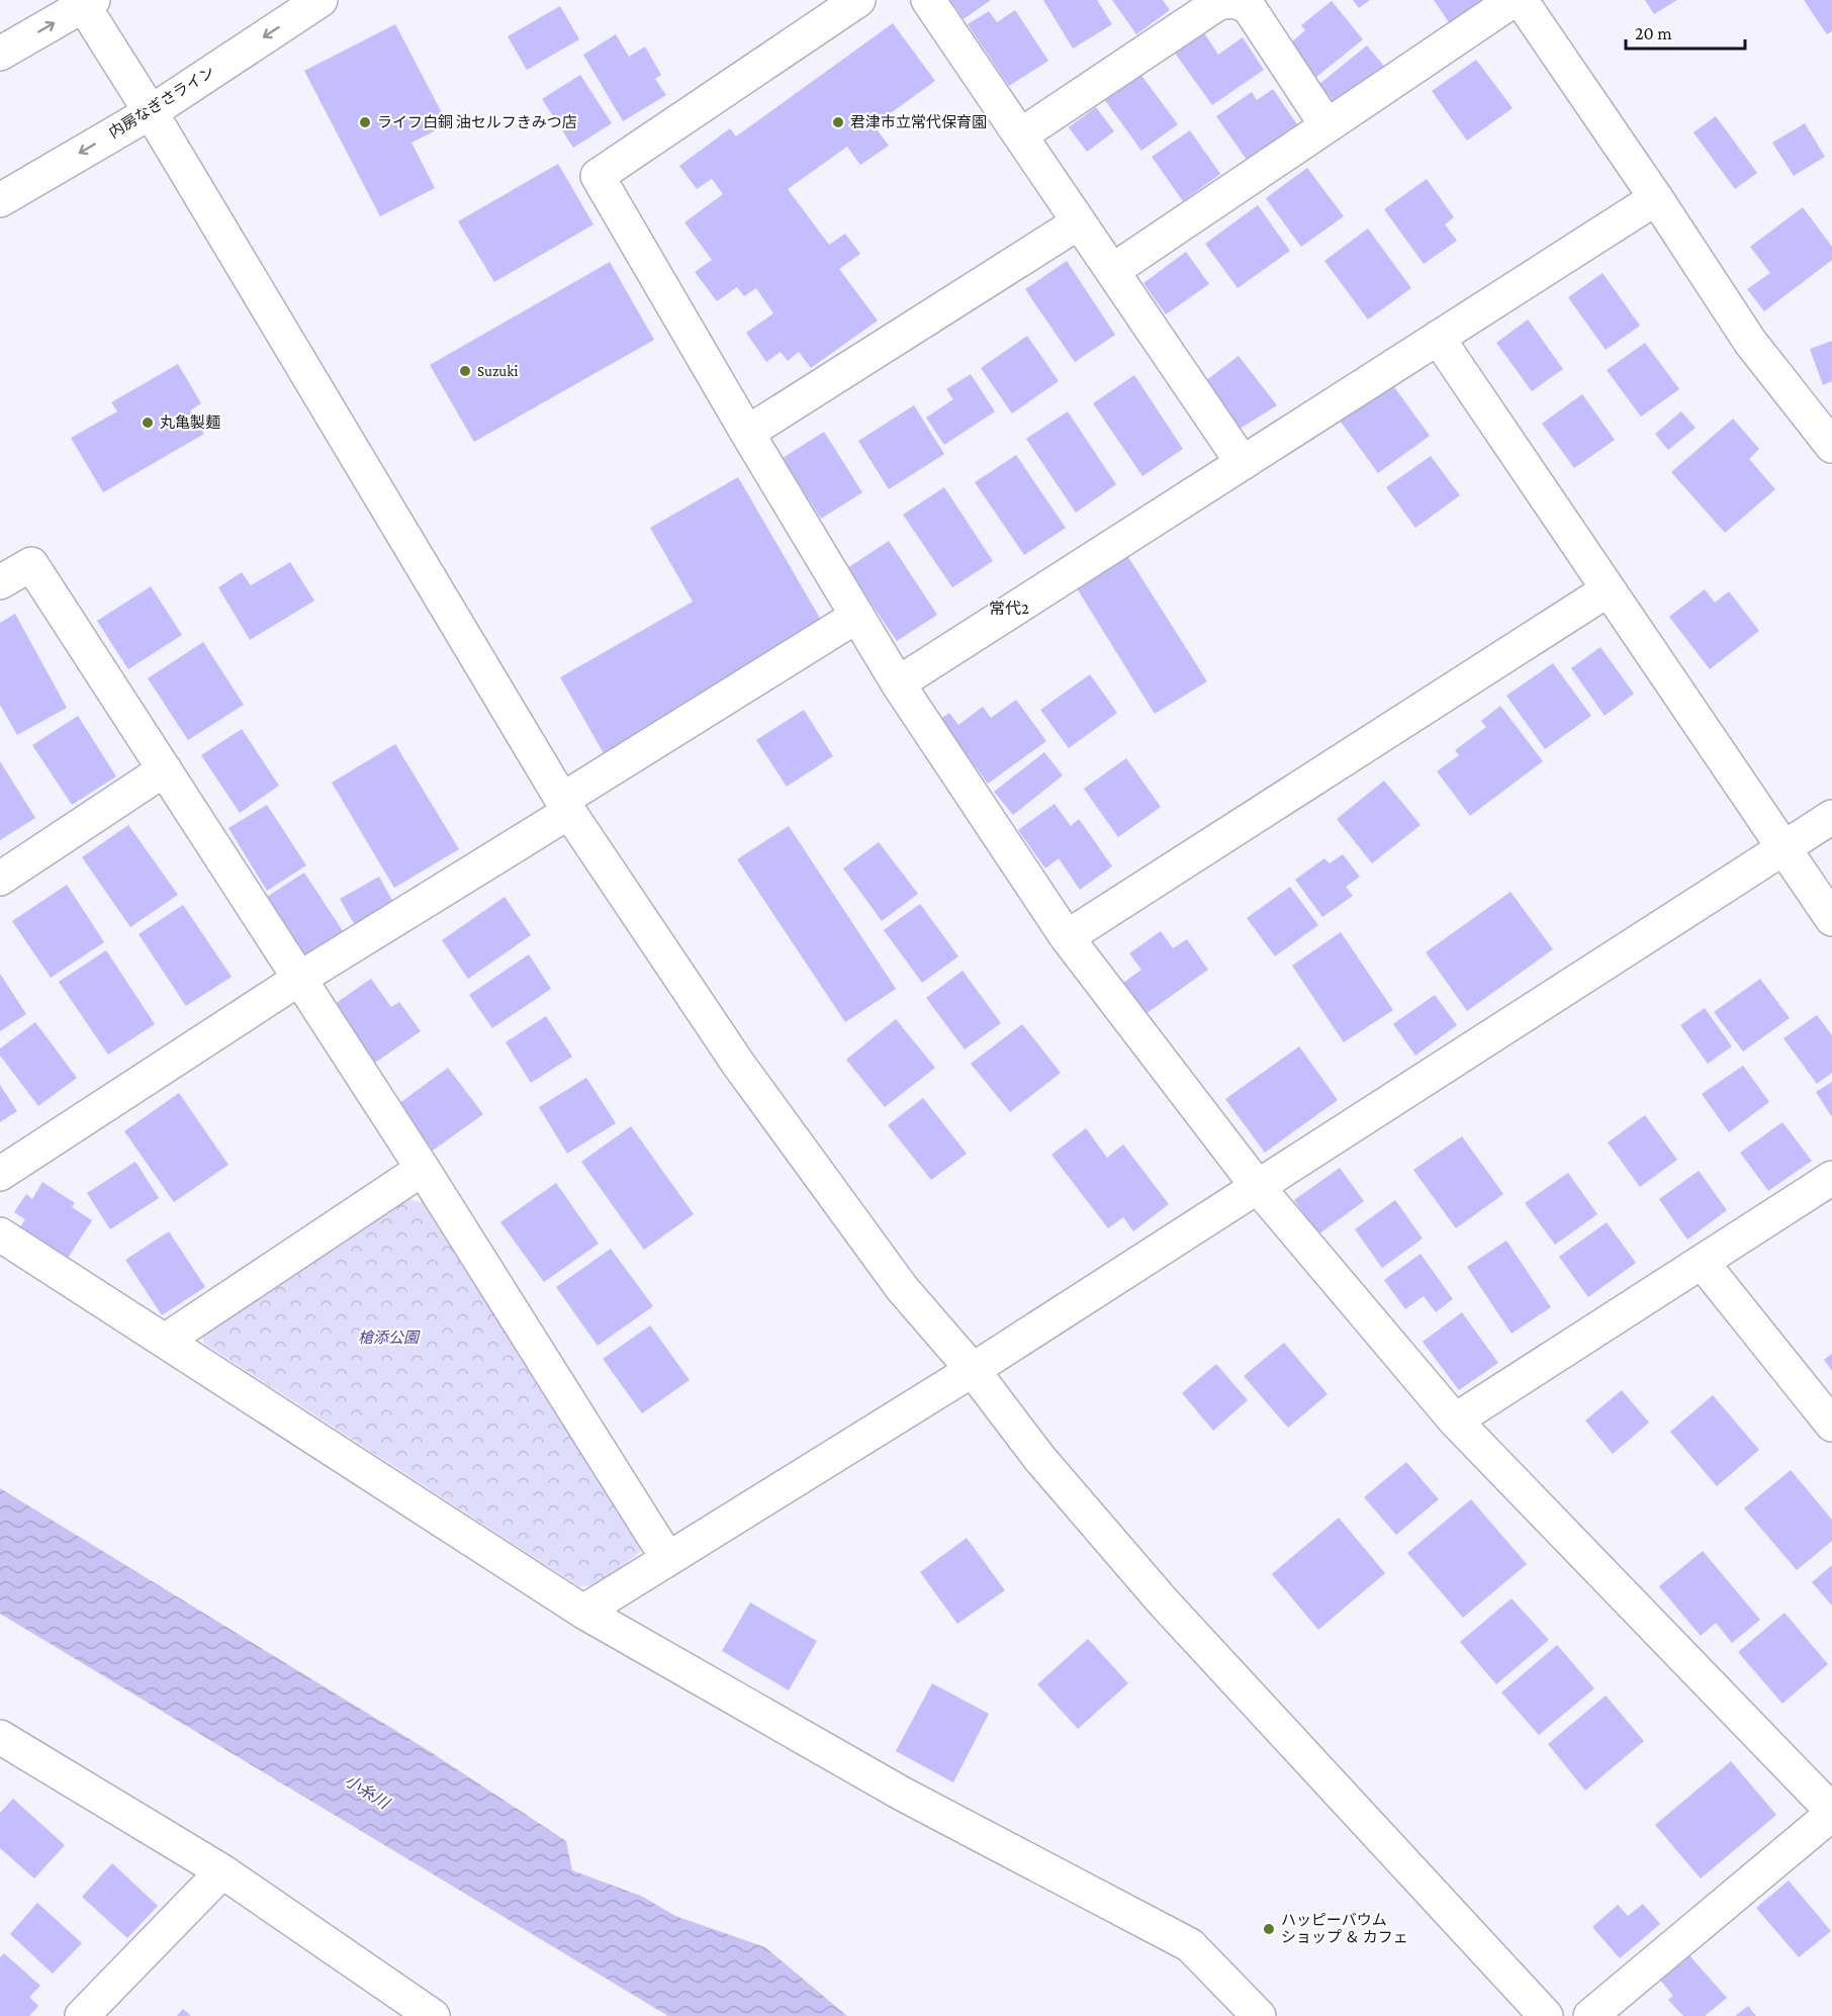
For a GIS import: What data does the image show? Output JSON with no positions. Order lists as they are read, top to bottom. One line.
{"streets":{"main road":["内房なぎさライン"]},"one_way":["内房なぎさライン"],"districts":["常代2"],"water":["小糸川"],"parks":["槍添公園"],"places":["ライフ白銅 油セルフきみつ店","君津市立常代保育園","Suzuki","丸亀製麺","ハッピーバウム ショップ ＆ カフェ"],"scale_bar":"20 m"}
